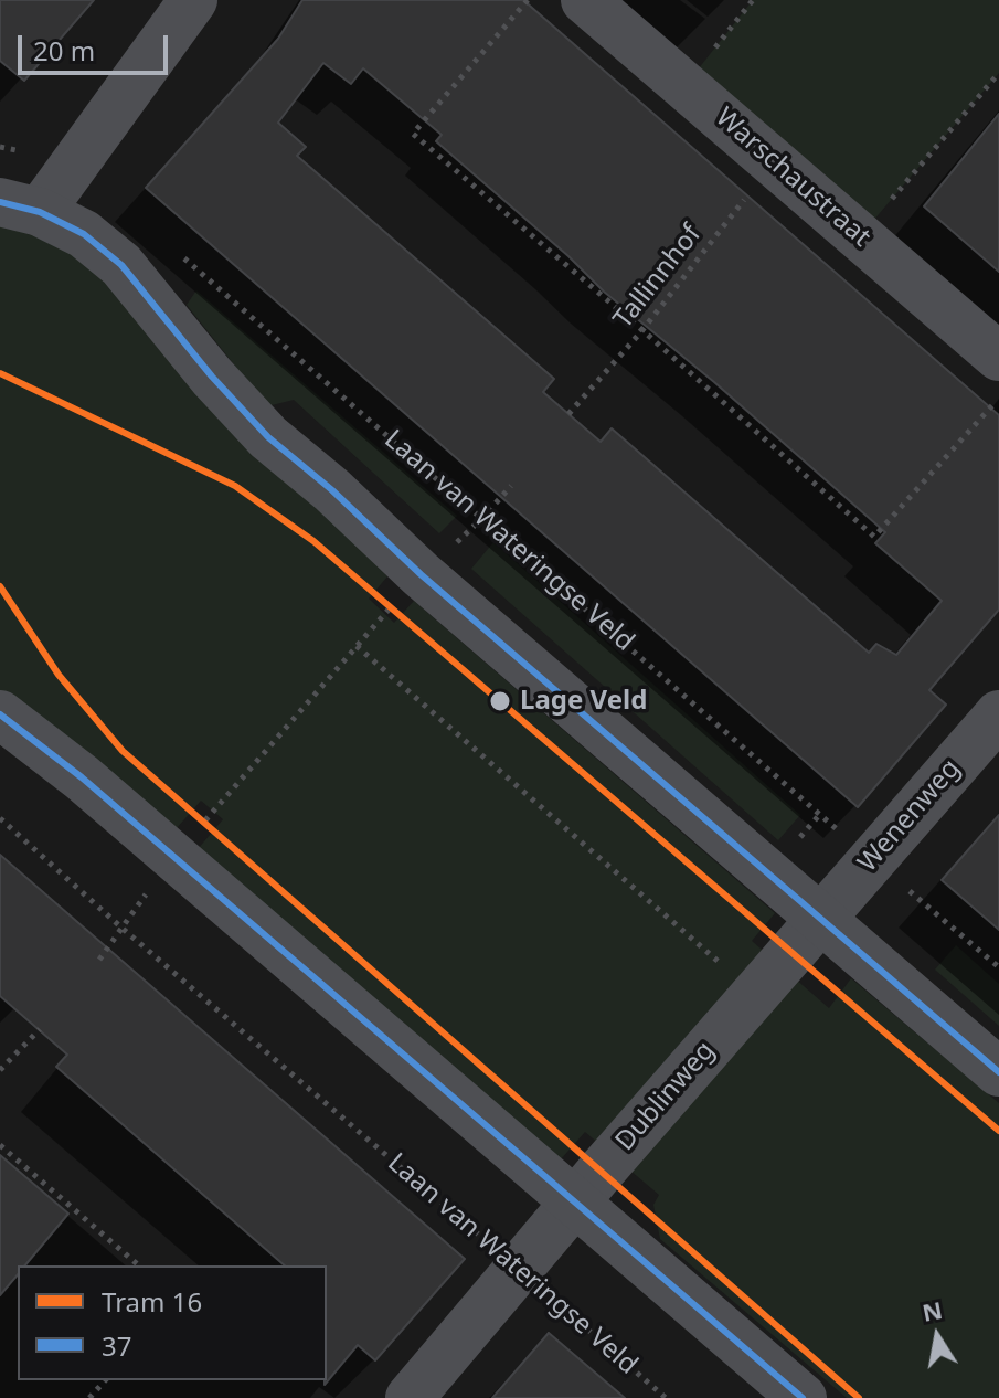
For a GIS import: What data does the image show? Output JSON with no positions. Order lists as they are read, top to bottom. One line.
{"streets":{"street":["Warschaustraat","Wenenweg","Dublinweg"],"path":["Tallinnhof","Laan van Wateringse Veld"]},"crossings":[["Warschaustraat","Tallinnhof"],["Laan van Wateringse Veld","Wenenweg"],["Laan van Wateringse Veld","Dublinweg"],["Wenenweg","Dublinweg"]],"places":["Lage Veld"],"lines":["transit line 37","tram line 16"],"legend":["Tram 16","37"],"scale_bar":"20 m","north":"top"}
